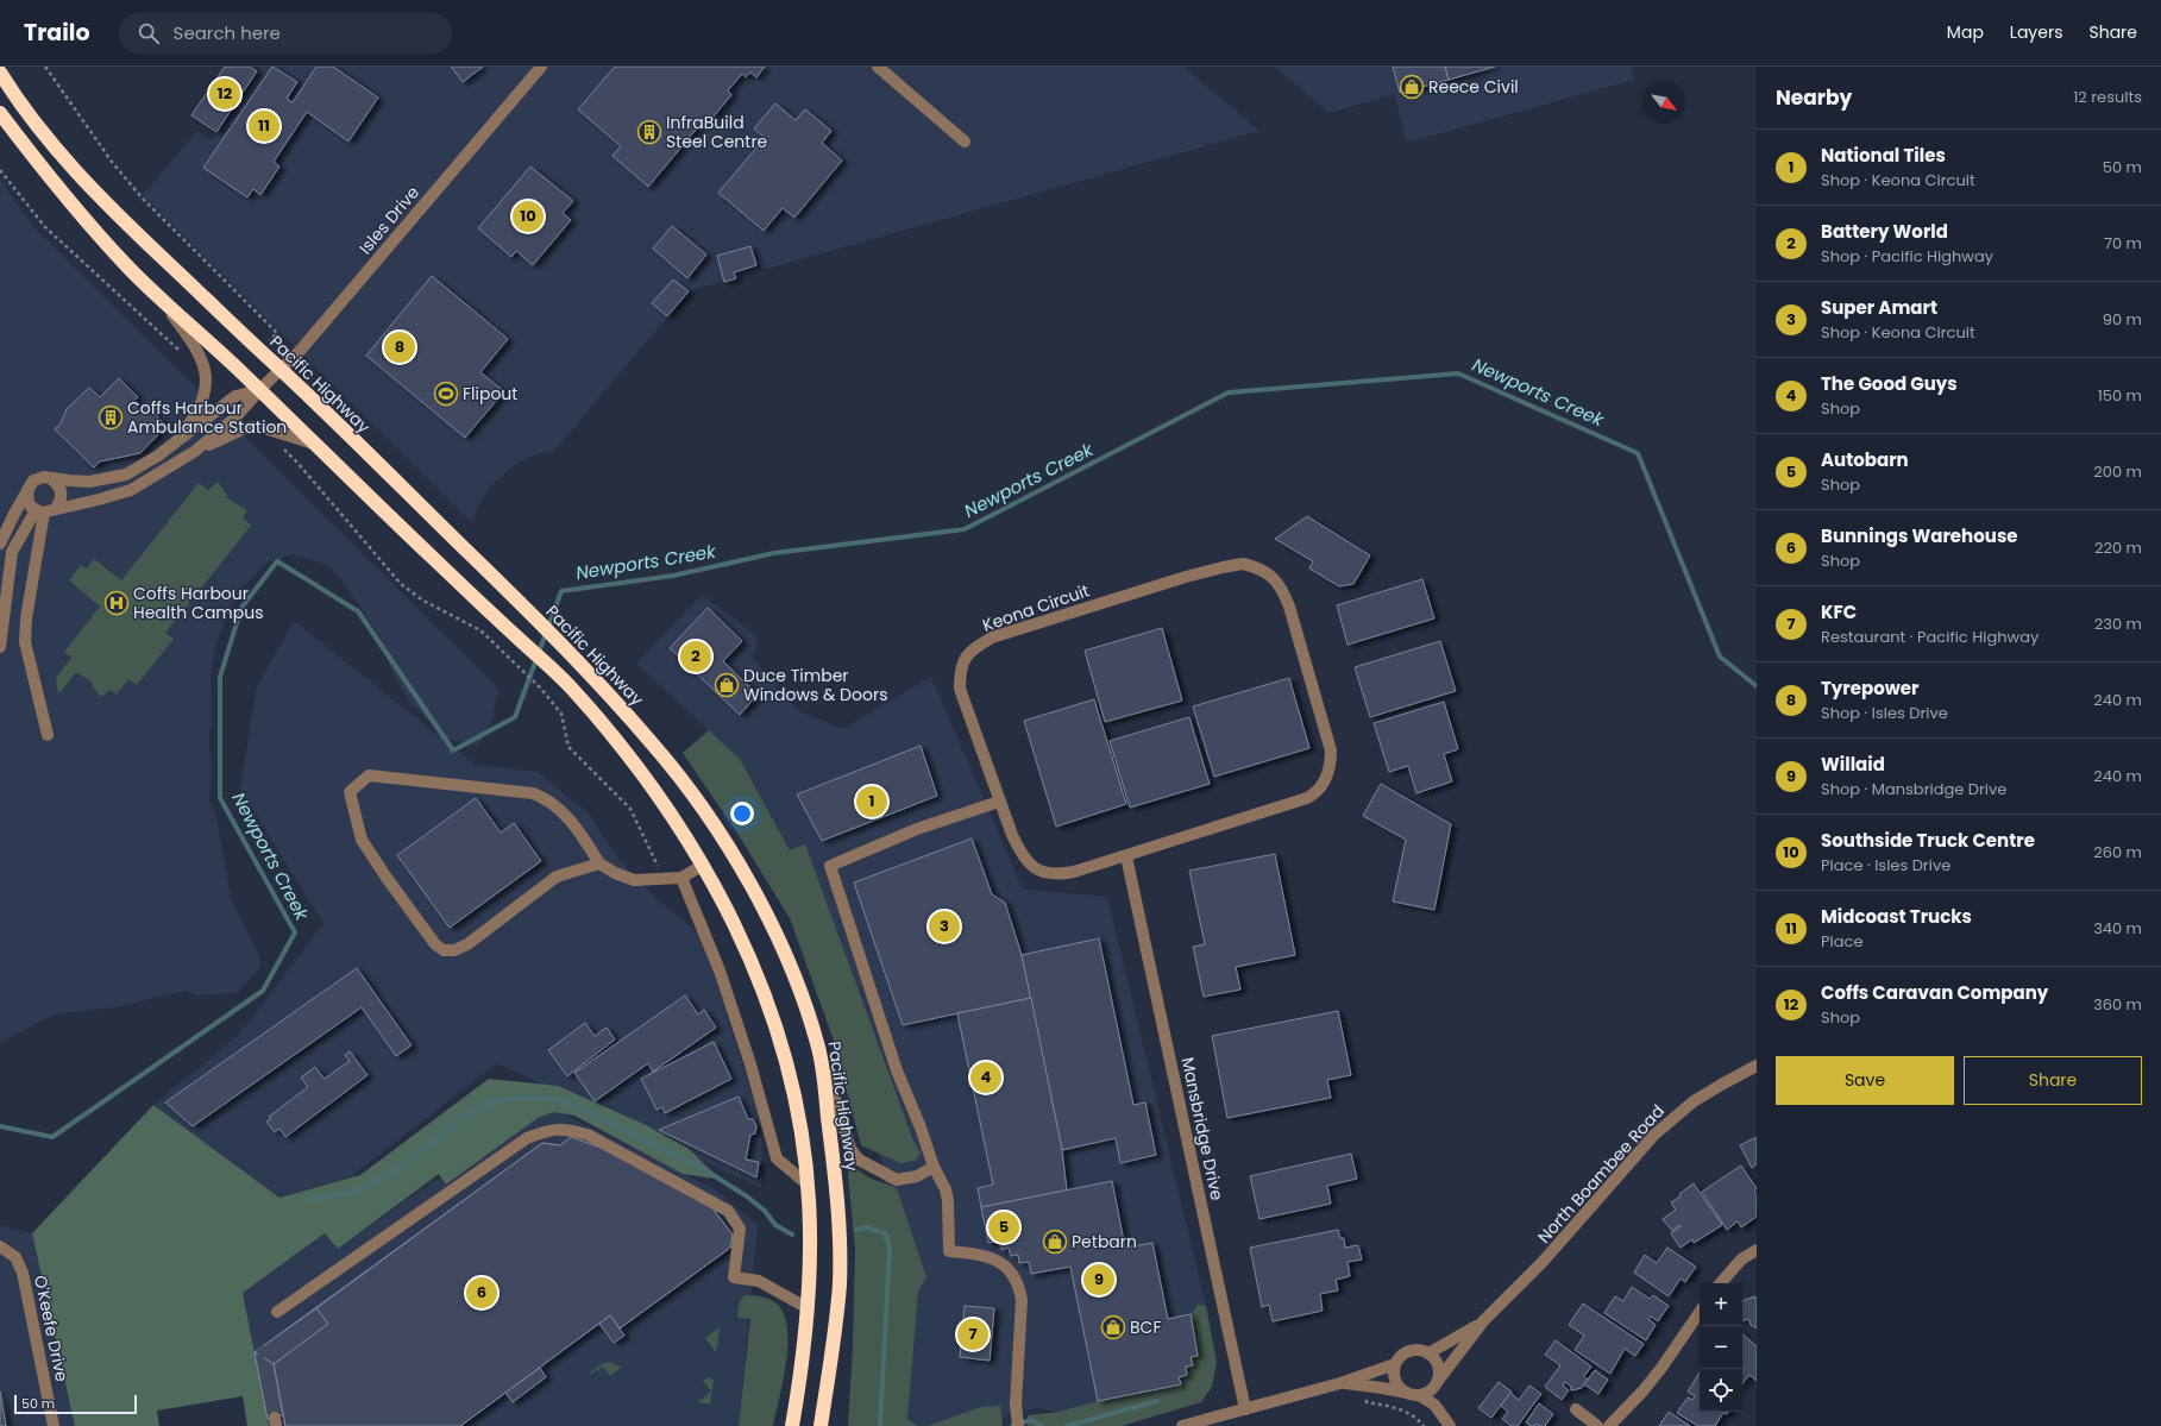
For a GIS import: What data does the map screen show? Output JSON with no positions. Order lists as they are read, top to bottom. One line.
{"streets":{"highway":["Pacific Highway"],"street":["Isles Drive","Keona Circuit","Mansbridge Drive","North Boambee Road","O'Keefe Drive"]},"crossings":[["Isles Drive","Pacific Highway"],["Keona Circuit","Mansbridge Drive"]],"water":["Newports Creek"],"places":{"shop":["Reece Civil","Duce Timber Windows & Doors","Petbarn","BCF"],"building":["InfraBuild Steel Centre","Coffs Harbour Ambulance Station"],"sports":["Flipout"],"hospital":["Coffs Harbour Health Campus"]},"scale_bar":"50 m","north":"bottom right","page":{"header":"Trailo","search":"Search here","nav":["Map","Layers","Share"],"heading":["Nearby","12 results"],"pins":["12","11","10","8","2","1","3","4","5","9","6","7"],"list":[{"mark":"1","name":"National Tiles","note":"Shop · Keona Circuit","value":"50 m"},{"mark":"2","name":"Battery World","note":"Shop · Pacific Highway","value":"70 m"},{"mark":"3","name":"Super Amart","note":"Shop · Keona Circuit","value":"90 m"},{"mark":"4","name":"The Good Guys","note":"Shop","value":"150 m"},{"mark":"5","name":"Autobarn","note":"Shop","value":"200 m"},{"mark":"6","name":"Bunnings Warehouse","note":"Shop","value":"220 m"},{"mark":"7","name":"KFC","note":"Restaurant · Pacific Highway","value":"230 m"},{"mark":"8","name":"Tyrepower","note":"Shop · Isles Drive","value":"240 m"},{"mark":"9","name":"Willaid","note":"Shop · Mansbridge Drive","value":"240 m"},{"mark":"10","name":"Southside Truck Centre","note":"Place · Isles Drive","value":"260 m"},{"mark":"11","name":"Midcoast Trucks","note":"Place","value":"340 m"},{"mark":"12","name":"Coffs Caravan Company","note":"Shop","value":"360 m"}],"buttons":["Save","Share"],"map_buttons":["+","−"],"scale":"50 m"}}
